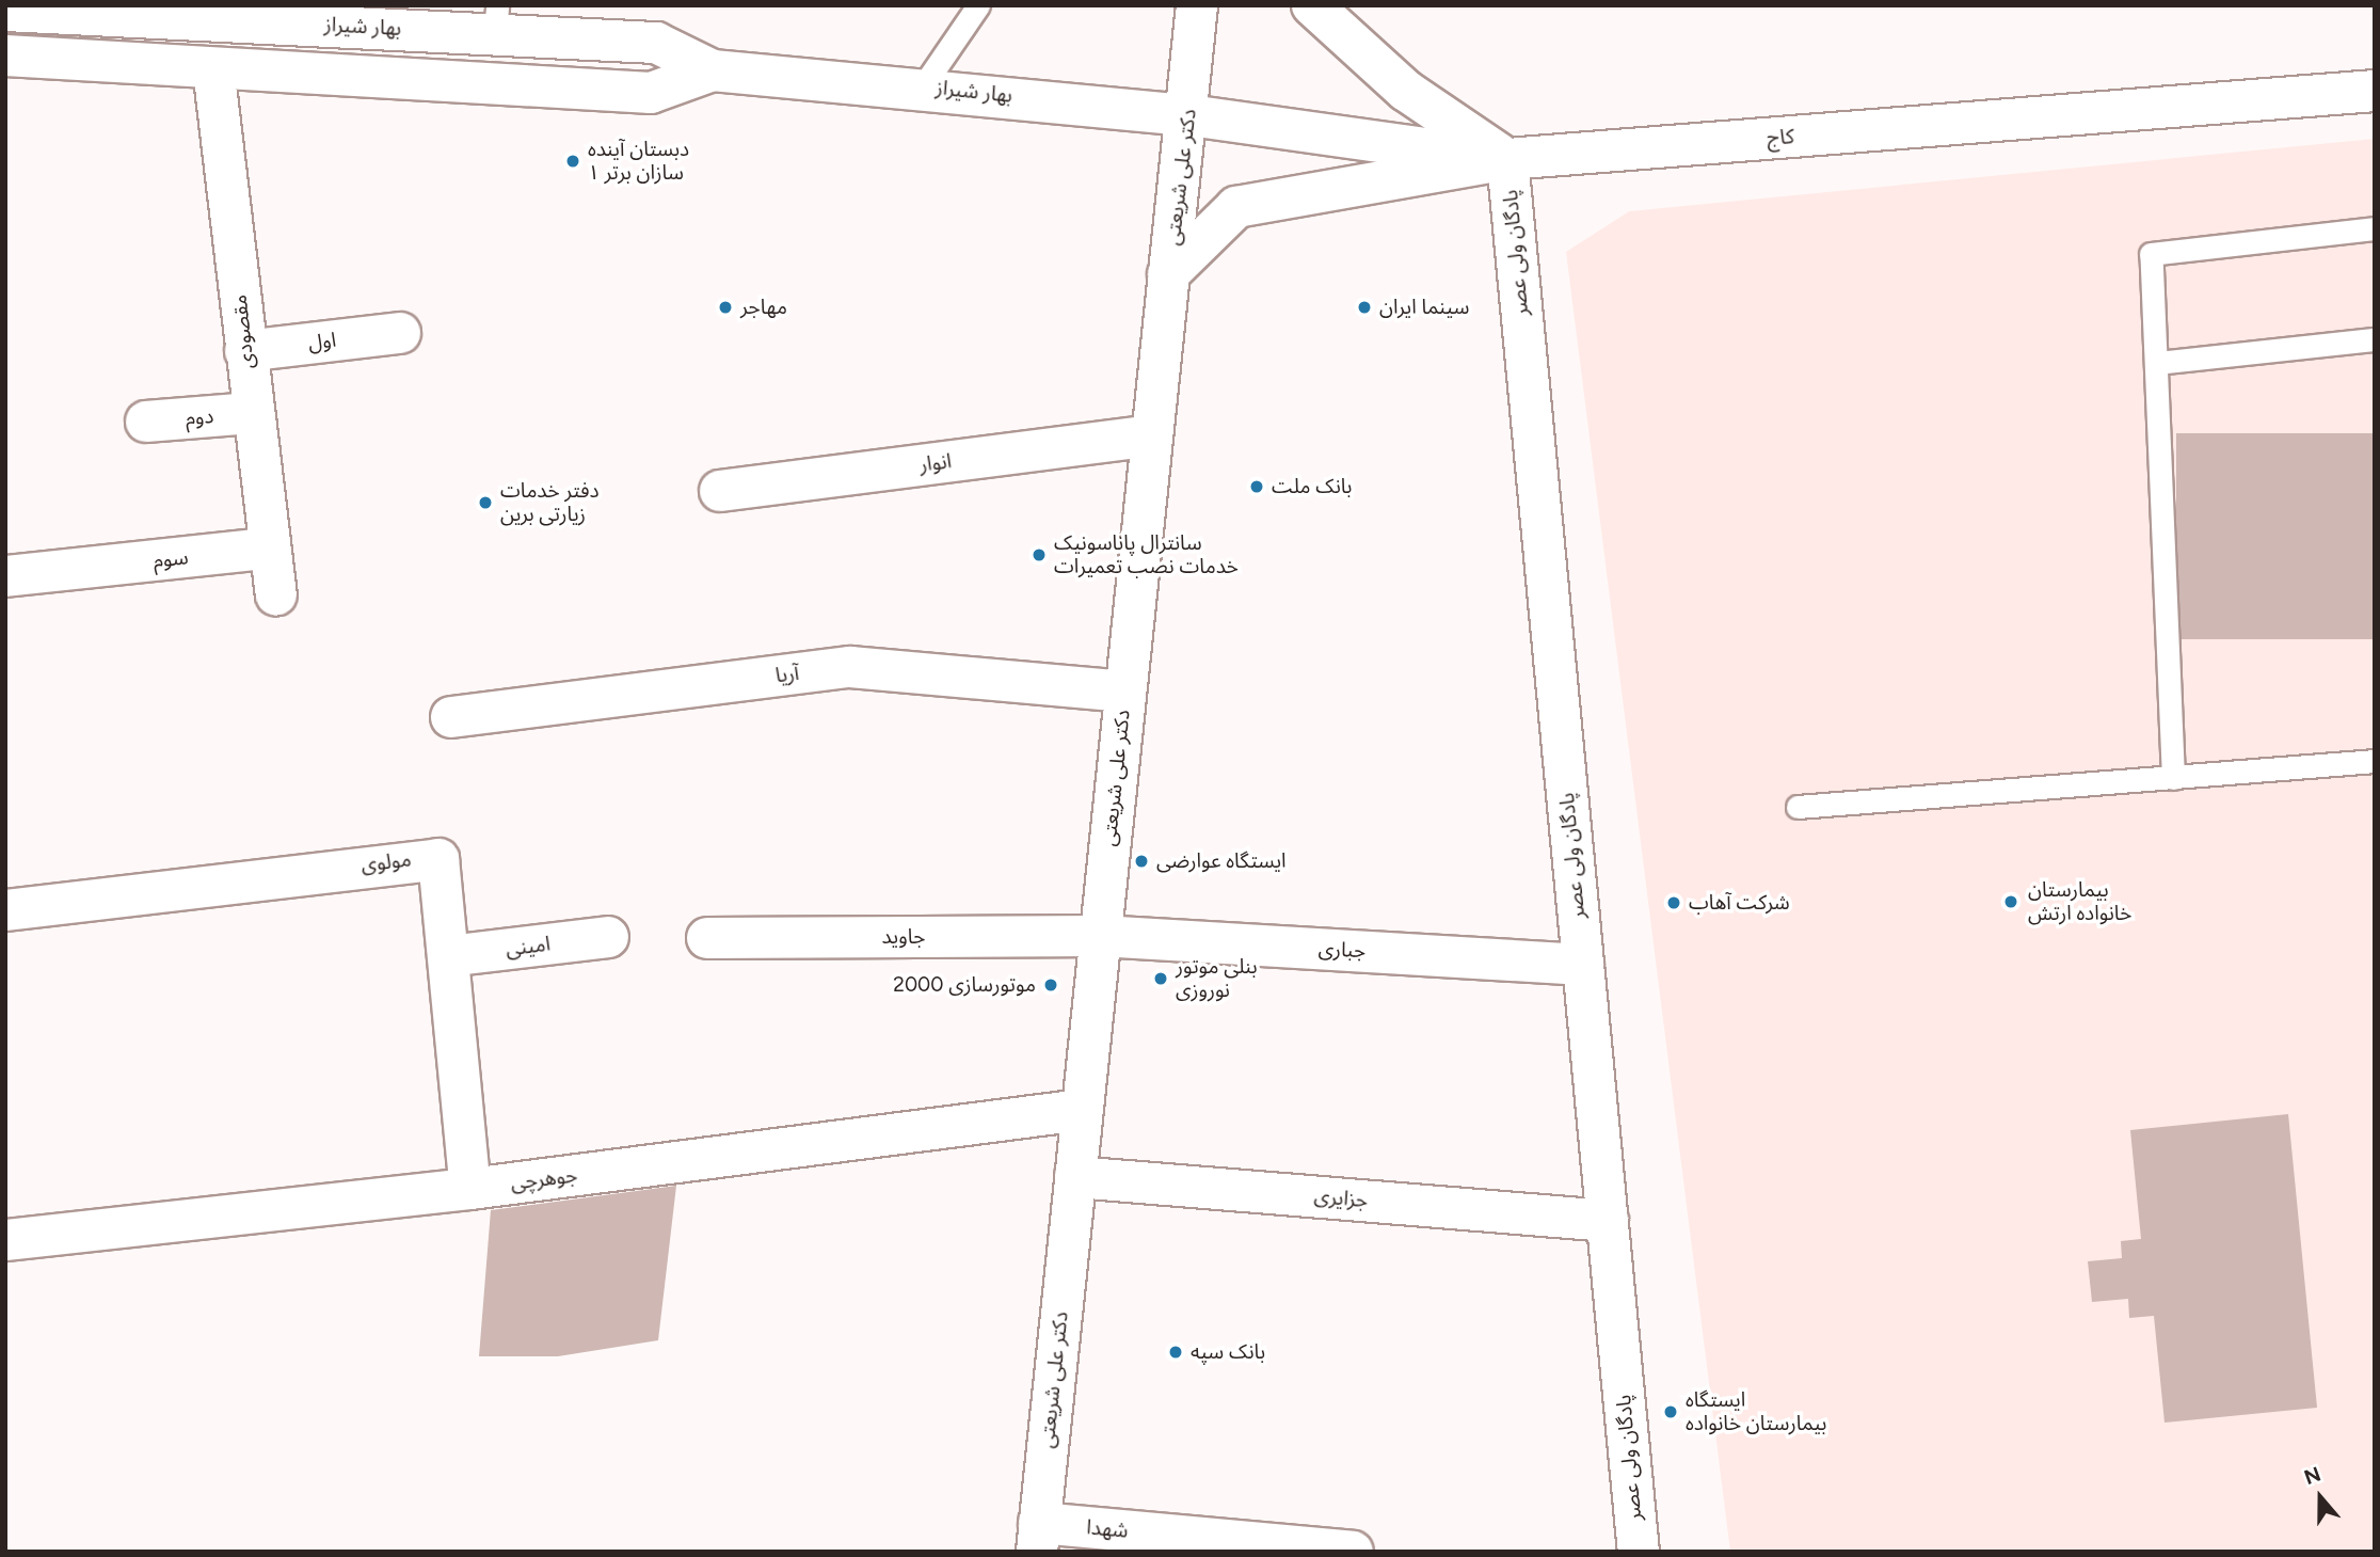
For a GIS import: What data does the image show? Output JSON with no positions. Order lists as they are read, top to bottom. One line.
{"streets":{"main road":["بهار شیراز","کاج","دکتر علی شریعتی","پادگان ولی عصر","مقصودی","اول","دوم","انوار","سوم","آریا","مولوی","جاوید","امینی","جباری","جوهرچی","جزایری","شهدا"]},"crossings":[["بهار شیراز","کاج"],["بهار شیراز","دکتر علی شریعتی"],["بهار شیراز","مقصودی"],["کاج","دکتر علی شریعتی"],["کاج","پادگان ولی عصر"],["دکتر علی شریعتی","انوار"],["دکتر علی شریعتی","آریا"],["دکتر علی شریعتی","جاوید"],["دکتر علی شریعتی","جباری"],["دکتر علی شریعتی","جوهرچی"],["دکتر علی شریعتی","جزایری"],["دکتر علی شریعتی","شهدا"],["پادگان ولی عصر","جباری"],["پادگان ولی عصر","جزایری"],["مقصودی","اول"],["مقصودی","دوم"],["مقصودی","سوم"],["مولوی","امینی"],["مولوی","جوهرچی"],["جاوید","جباری"]],"places":["دبستان آینده سازان برتر ۱","مهاجر","سینما ایران","بانک ملت","دفتر خدمات زیارتی برین","سانترال پاناسونیک خدمات نصب تعمیرات","ایستگاه عوارضی","بیمارستان خانواده ارتش","شرکت آهاب","بنلی موتور نوروزی","موتورسازی 2000","بانک سپه","ایستگاه بیمارستان خانواده"],"north":"top"}
